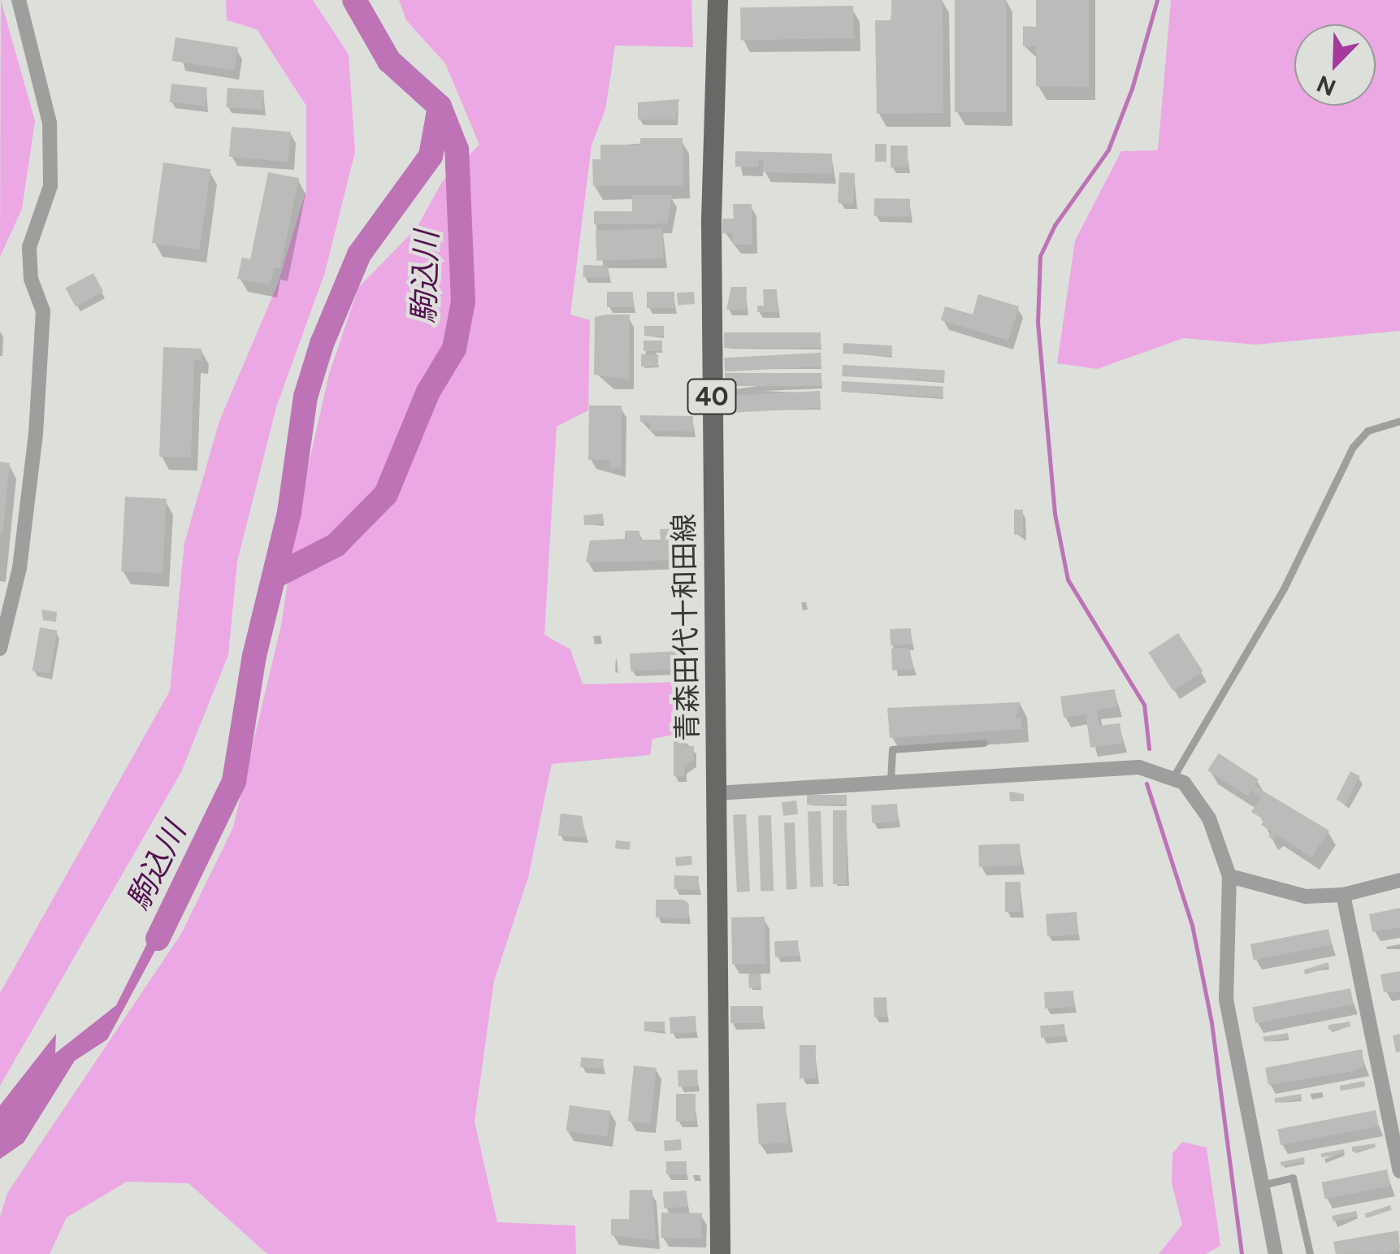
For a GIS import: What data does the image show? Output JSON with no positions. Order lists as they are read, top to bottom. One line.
{"streets":{"main road":["40","青森田代十和田線"]},"water":["駒込川"],"north":"bottom left"}
